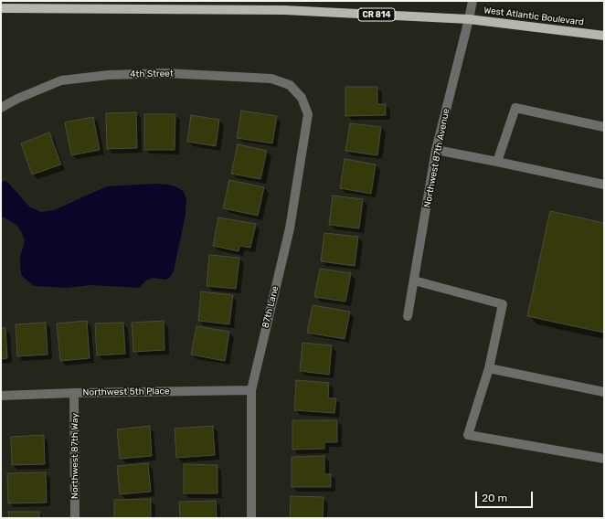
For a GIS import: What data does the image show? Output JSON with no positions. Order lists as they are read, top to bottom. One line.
{"streets":{"main road":["CR 814","West Atlantic Boulevard"],"street":["4th Street","Northwest 87th Avenue","87th Lane","Northwest 5th Place","Northwest 87th Way"]},"crossings":[["West Atlantic Boulevard","Northwest 87th Avenue"],["4th Street","87th Lane"],["87th Lane","Northwest 5th Place"],["Northwest 5th Place","Northwest 87th Way"]],"scale_bar":"20 m"}
